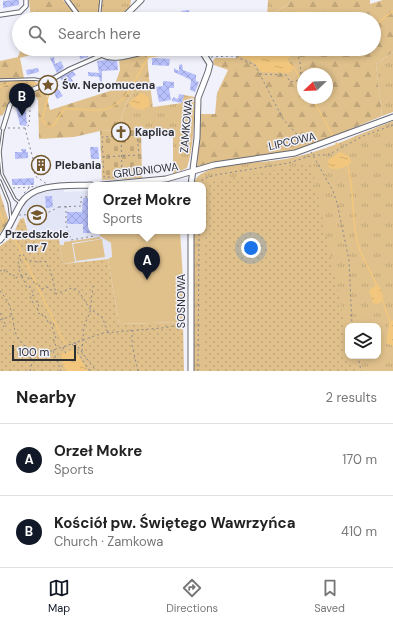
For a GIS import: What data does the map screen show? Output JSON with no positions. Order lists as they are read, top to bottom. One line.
{"streets":{"street":["ZAMKOWA","LIPCOWA","GRUDNIOWA","SOSNOWA"]},"crossings":[["ZAMKOWA","LIPCOWA"],["ZAMKOWA","GRUDNIOWA"],["LIPCOWA","GRUDNIOWA"]],"places":{"place":["Św. Nepomucena"],"church":["Kaplica"],"building":["Plebania"],"school or university":["Przedszkole nr 7"]},"scale_bar":"100 m","north":"bottom left","page":{"search":"Search here","pins":["B","A"],"popup":["Orzeł Mokre","Sports"],"scale":"100 m","heading":["Nearby","2 results"],"list":[{"mark":"A","name":"Orzeł Mokre","note":"Sports","value":"170 m"},{"mark":"B","name":"Kościół pw. Świętego Wawrzyńca","note":"Church · Zamkowa","value":"410 m"}],"nav":["Map","Directions","Saved"]}}
